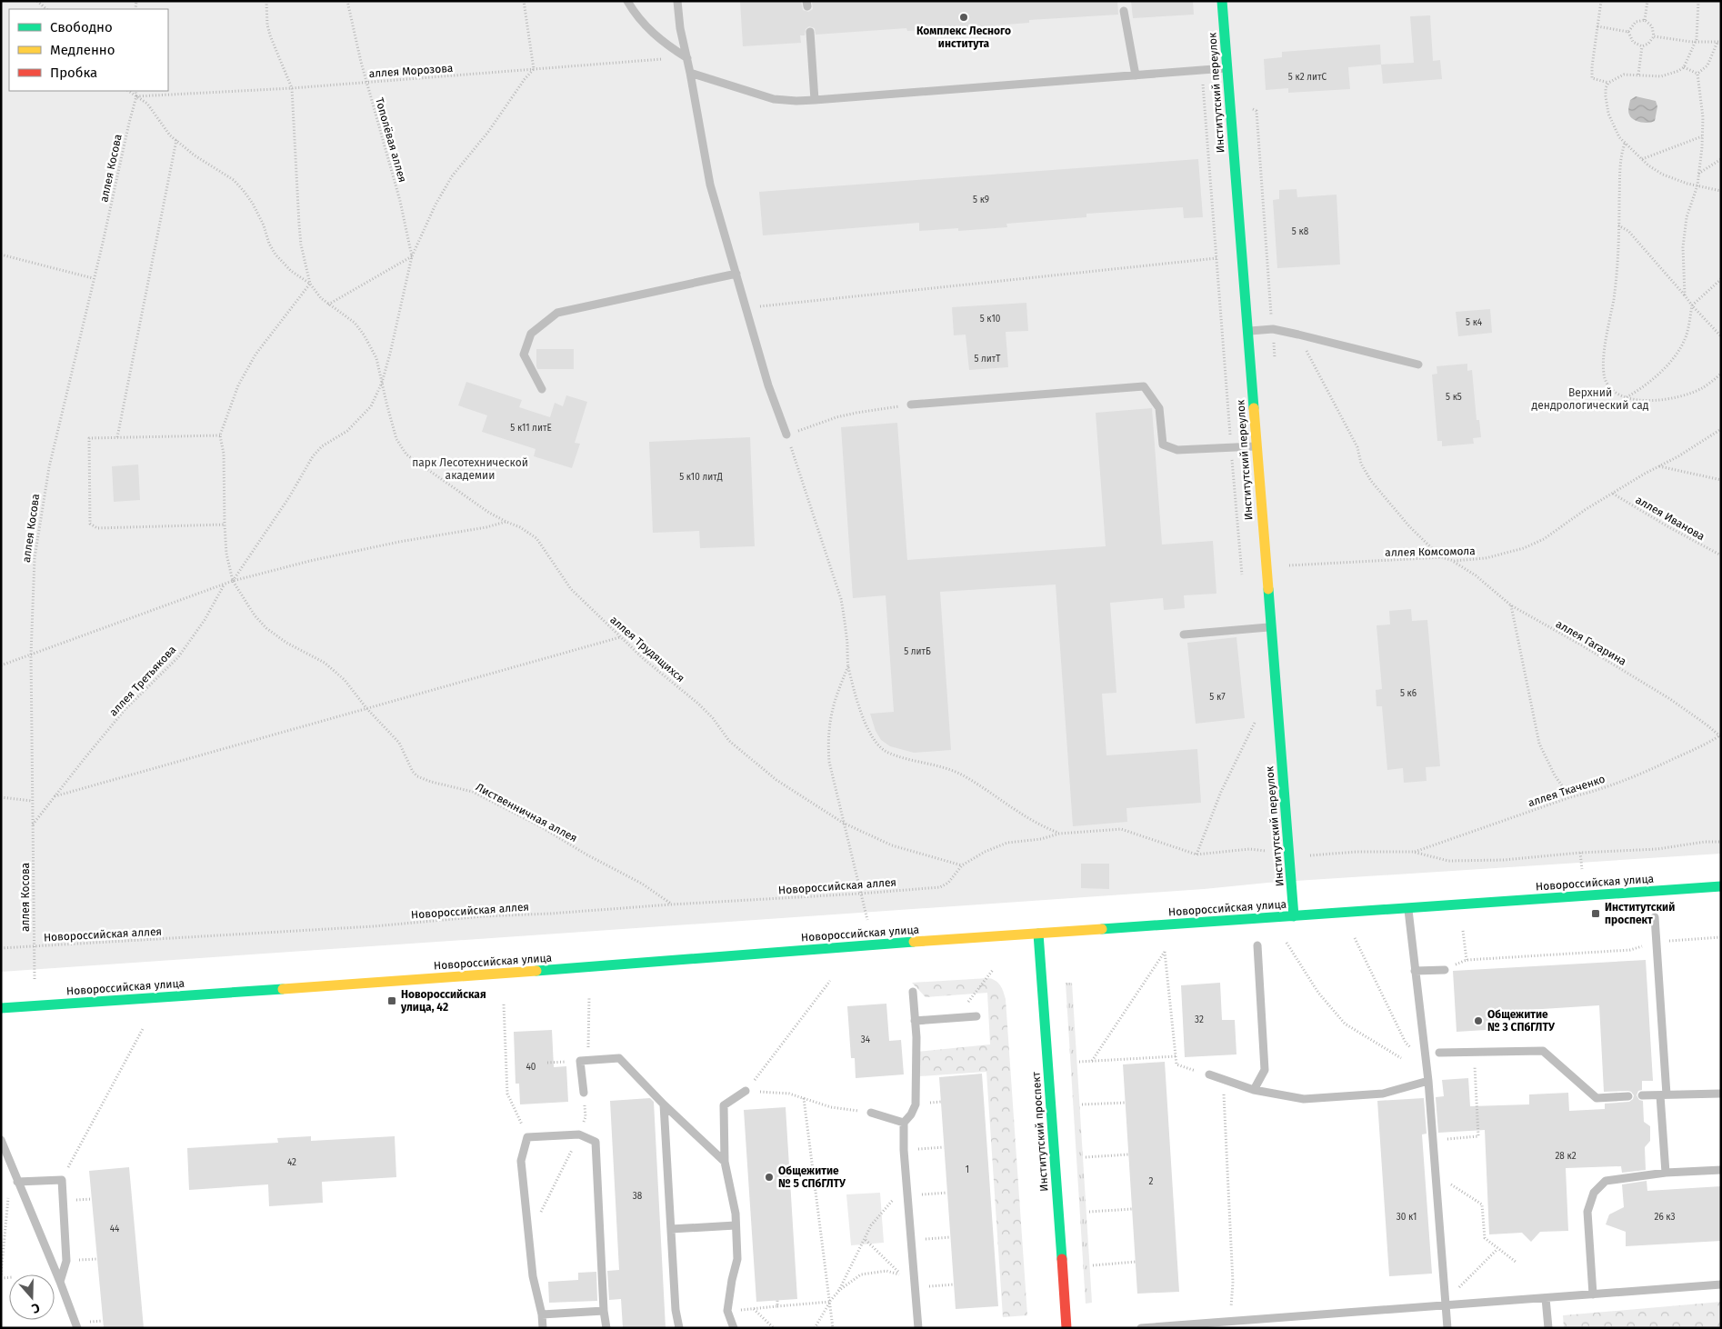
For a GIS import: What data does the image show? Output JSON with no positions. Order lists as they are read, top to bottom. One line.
{"streets":{"main road":["Институтский переулок","Новороссийская улица","Институтский проспект"],"path":["аллея Морозова","Тополёвая аллея","аллея Косова","аллея Иванова","аллея Комсомола","аллея Гагарина","аллея Трудящихся","аллея Третьякова","аллея Ткаченко","Лиственничная аллея","Новороссийская аллея"]},"crossings":[["аллея Морозова","Тополёвая аллея"],["аллея Морозова","аллея Косова"],["Институтский переулок","аллея Комсомола"],["Институтский переулок","Новороссийская улица"],["аллея Косова","аллея Третьякова"],["аллея Косова","Новороссийская аллея"],["аллея Иванова","аллея Комсомола"],["аллея Комсомола","аллея Гагарина"],["аллея Гагарина","аллея Ткаченко"],["аллея Трудящихся","Новороссийская аллея"],["Лиственничная аллея","Новороссийская аллея"],["Новороссийская улица","Институтский проспект"]],"parks":["Верхний дендрологический сад","парк Лесотехнической академии"],"places":{"other":["Комплекс Лесного института","Общежитие № 3 СПбГЛТУ","Общежитие № 5 СПбГЛТУ"],"transit":["Институтский проспект","Новороссийская улица, 42"]},"house_numbers":["5 к2 литС","5 к9","5 к8","5 к10","5 к4","5 литТ","5 к5","5 к11 литЕ","5 к10 литД","5 литБ","5 к6","5 к7","32","34","40","28 к2","42","1","2","38","30 к1","26 к3","44"],"legend":["Свободно","Медленно","Пробка"],"north":"bottom"}
